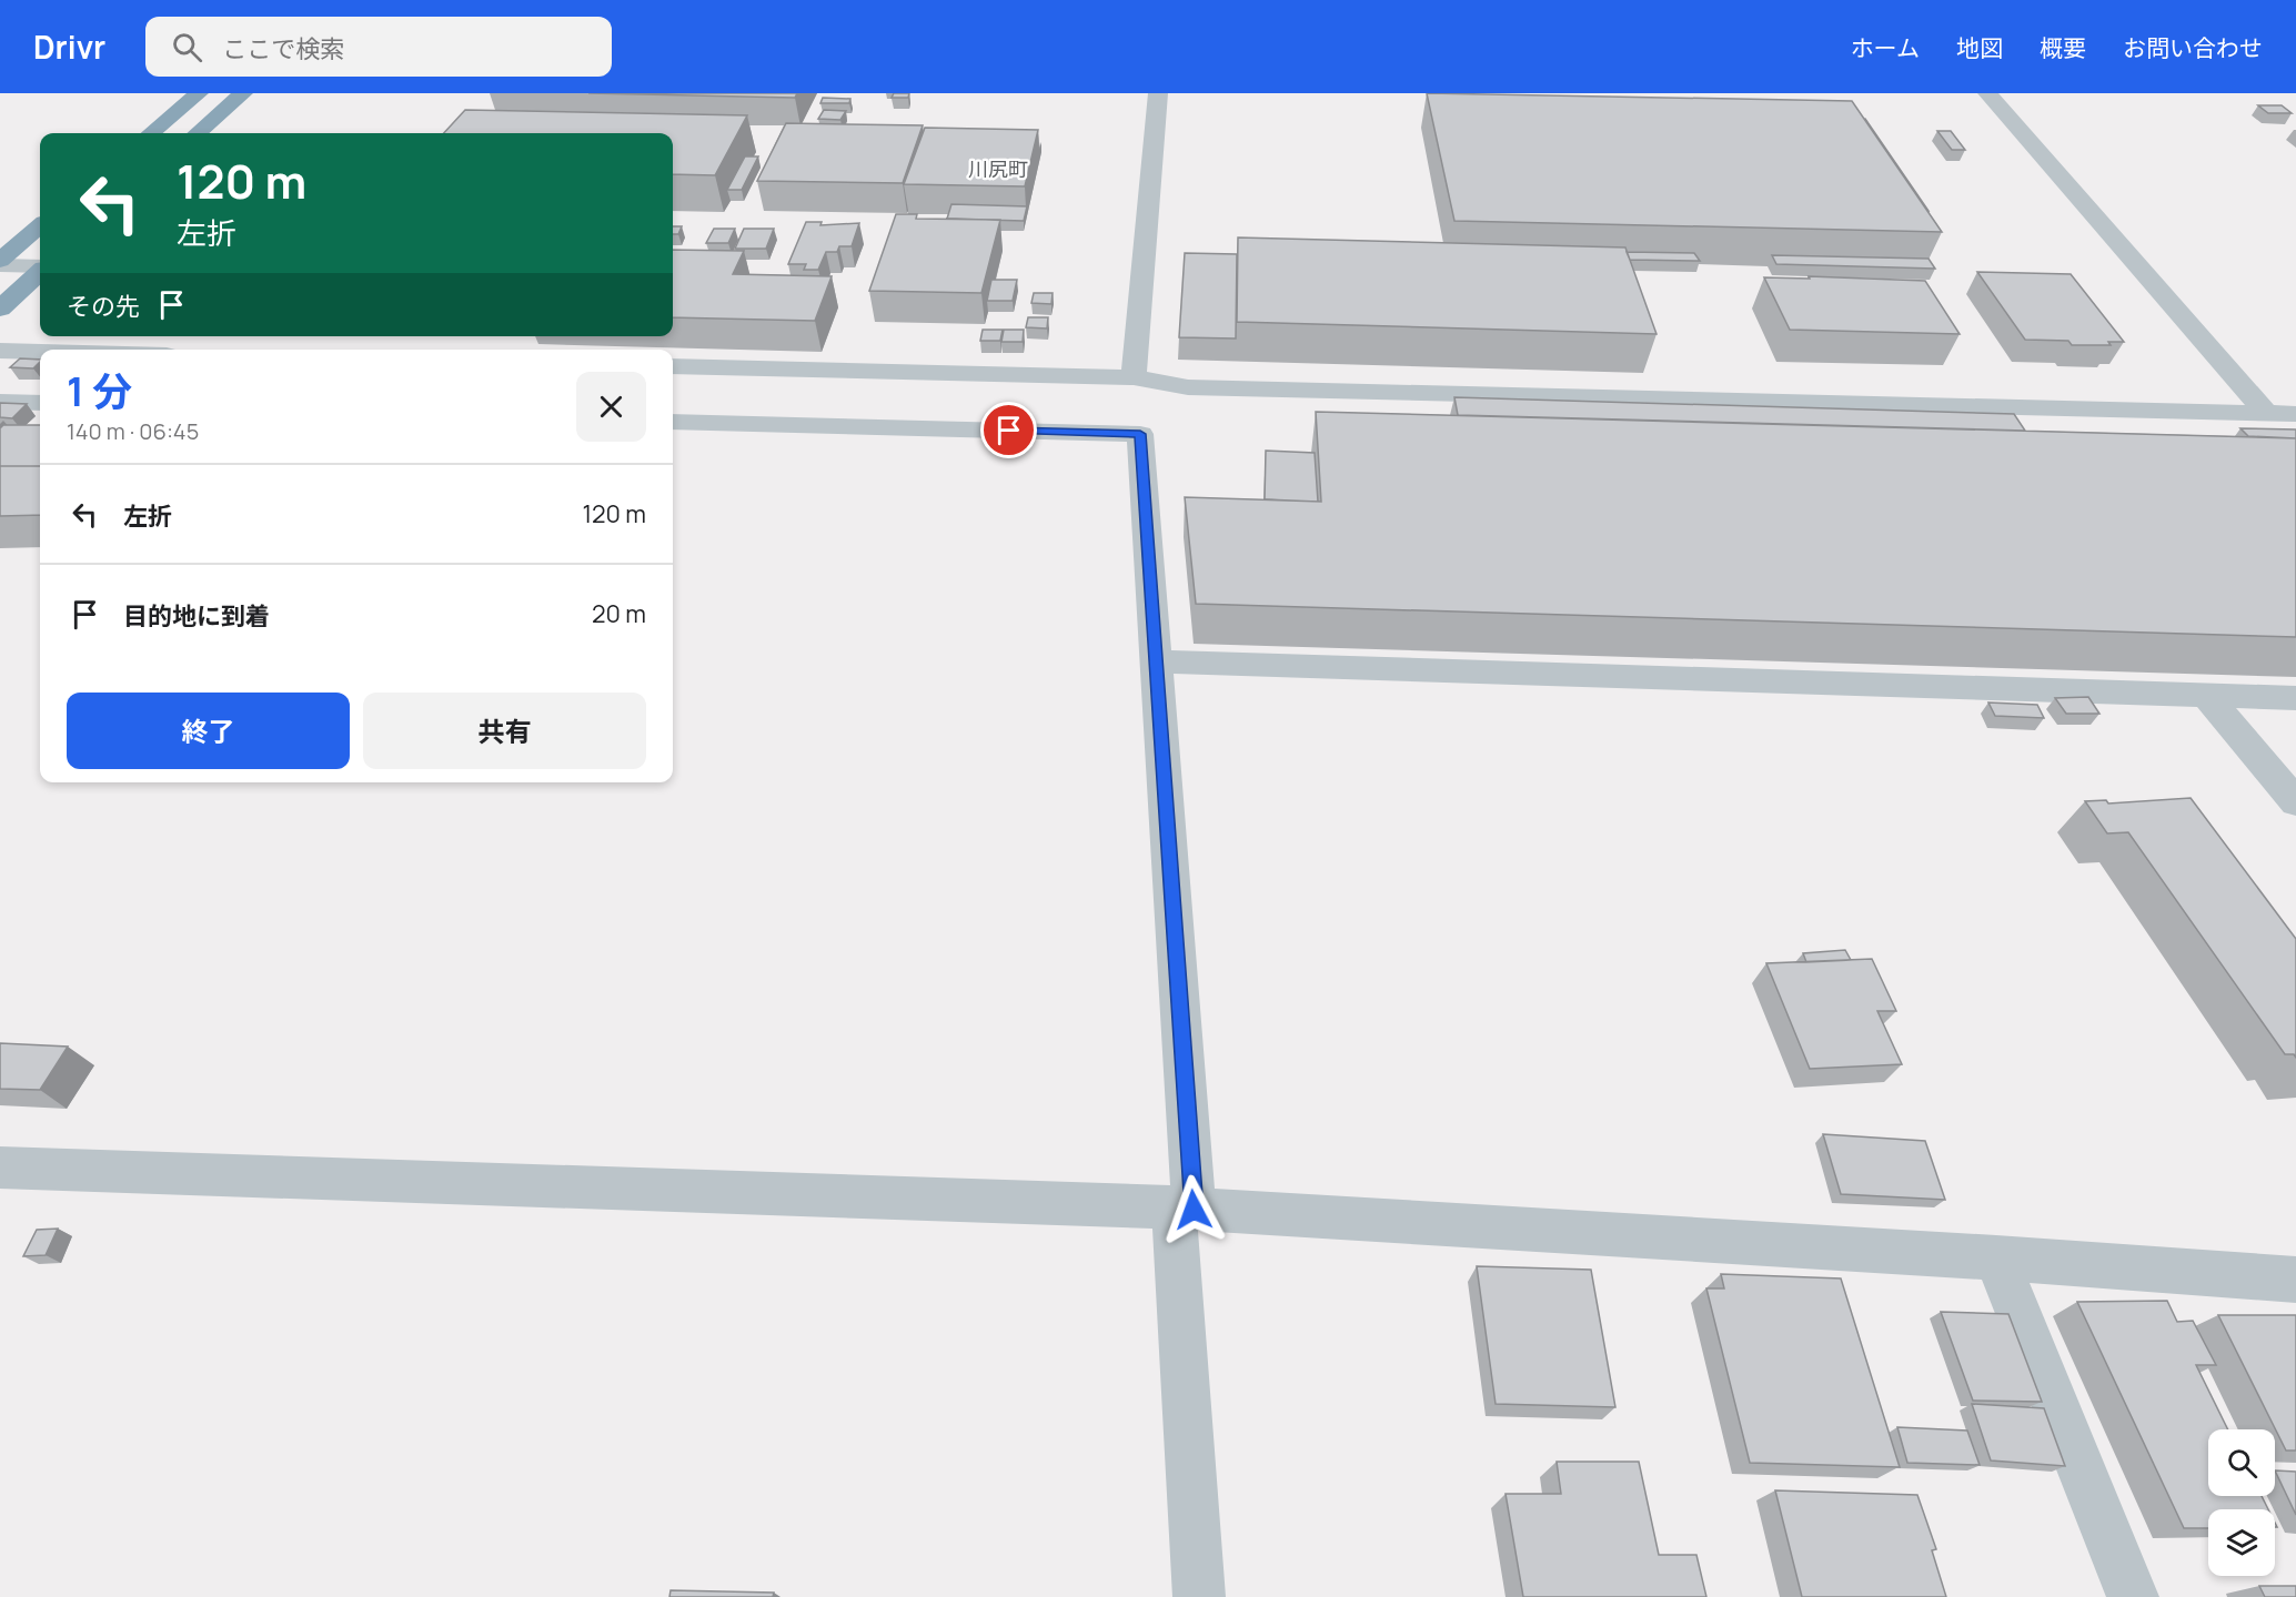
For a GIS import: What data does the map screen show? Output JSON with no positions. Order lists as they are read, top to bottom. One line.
{"districts":["川尻町"],"page":{"header":"Drivr","search":"ここで検索","nav":["ホーム","地図","概要","お問い合わせ"],"turn":["120 m","左折"],"then":"その先","heading":["1 分","140 m · 06:45"],"list":[{"name":"左折","value":"120 m"},{"name":"目的地に到着","value":"20 m"}],"buttons":["終了","共有"]}}
